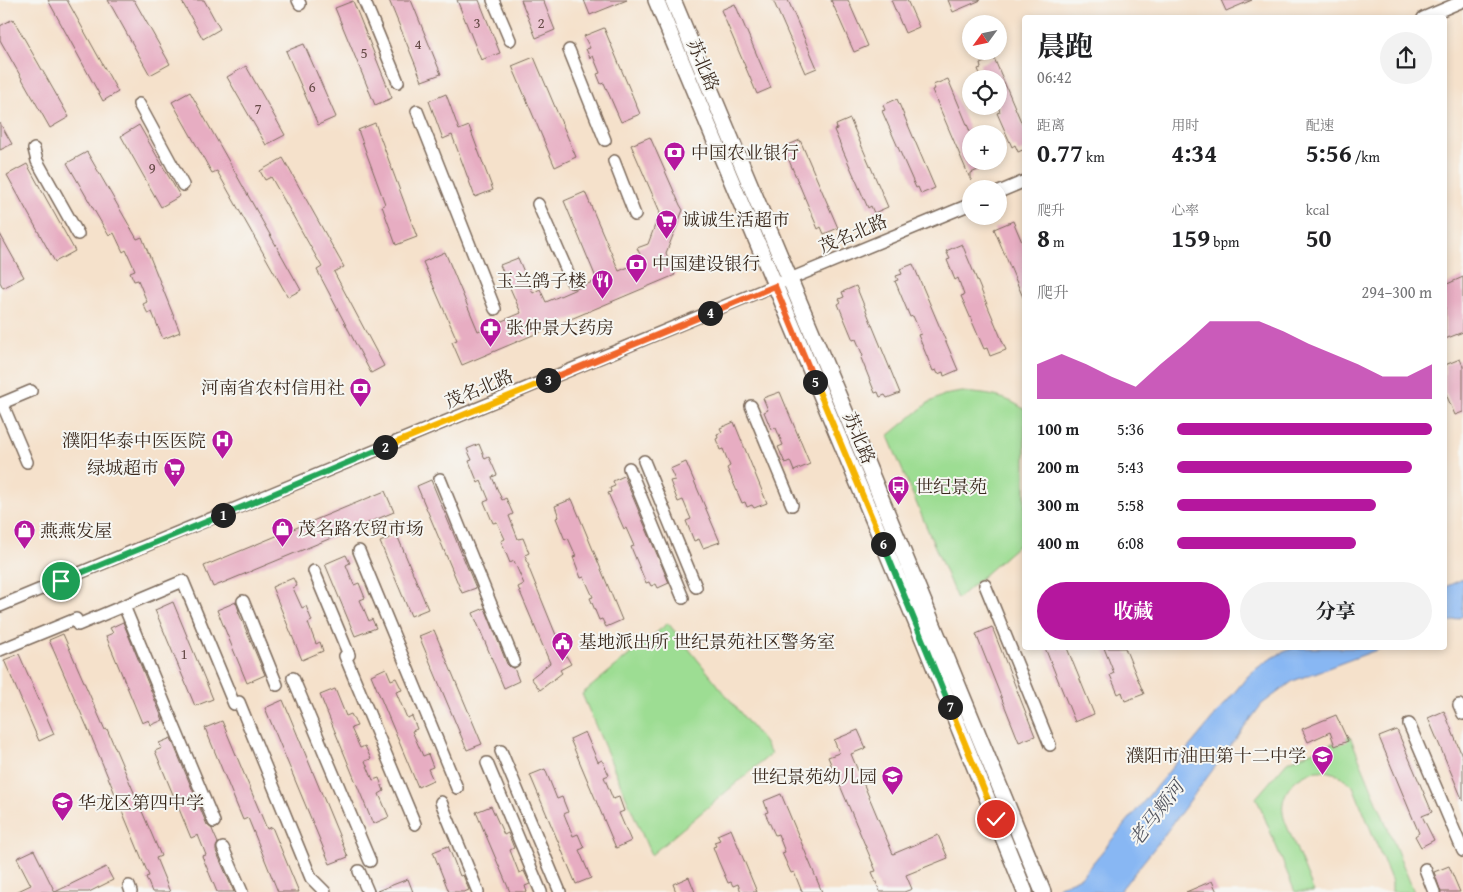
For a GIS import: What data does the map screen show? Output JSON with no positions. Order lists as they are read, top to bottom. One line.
{"streets":{"main road":["苏北路"],"street":["茂名北路"]},"crossings":[["苏北路","茂名北路"]],"water":["老马颊河"],"places":{"bank":["中国农业银行","中国建设银行","河南省农村信用社"],"supermarket":["诚诚生活超市","绿城超市"],"restaurant":["玉兰鸽子楼"],"pharmacy":["张仲景大药房"],"hospital":["濮阳华泰中医医院"],"bus stop":["世纪景苑"],"shop":["茂名路农贸市场","燕燕发屋"],"public building":["基地派出所 世纪景苑社区警务室"],"school or university":["濮阳市油田第十二中学","世纪景苑幼儿园","华龙区第四中学"]},"house_numbers":["3","2","4","5","6","7","9","1"],"north":"bottom left","page":{"map_buttons":["+","−"],"heading":["晨跑","06:42"],"stats":[["距离","0.77 km"],["用时","4:34"],["配速","5:56 /km"],["爬升","8 m"],["心率","159 bpm"],["kcal","50"]],"chart":["爬升","294–300 m"],"pins":["4","3","5","2","1","6","7"],"list":[{"name":"100 m","note":"5:36"},{"name":"200 m","note":"5:43"},{"name":"300 m","note":"5:58"},{"name":"400 m","note":"6:08"}],"buttons":["收藏","分享"]}}
